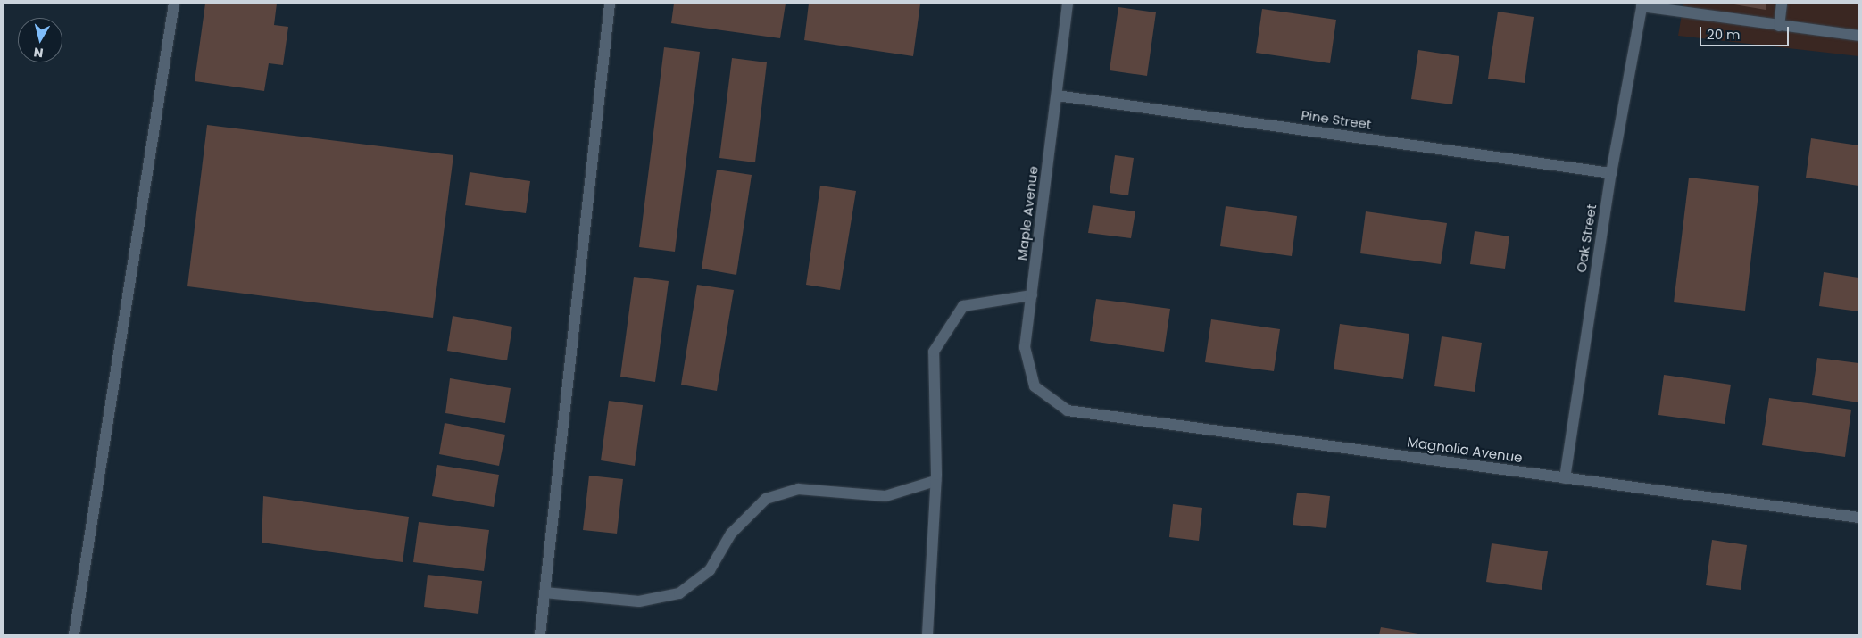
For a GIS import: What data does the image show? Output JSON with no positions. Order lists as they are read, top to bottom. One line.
{"streets":{"street":["Pine Street","Maple Avenue","Oak Street","Magnolia Avenue"]},"crossings":[["Pine Street","Maple Avenue"],["Pine Street","Oak Street"],["Maple Avenue","Magnolia Avenue"],["Oak Street","Magnolia Avenue"]],"scale_bar":"20 m","north":"bottom"}
